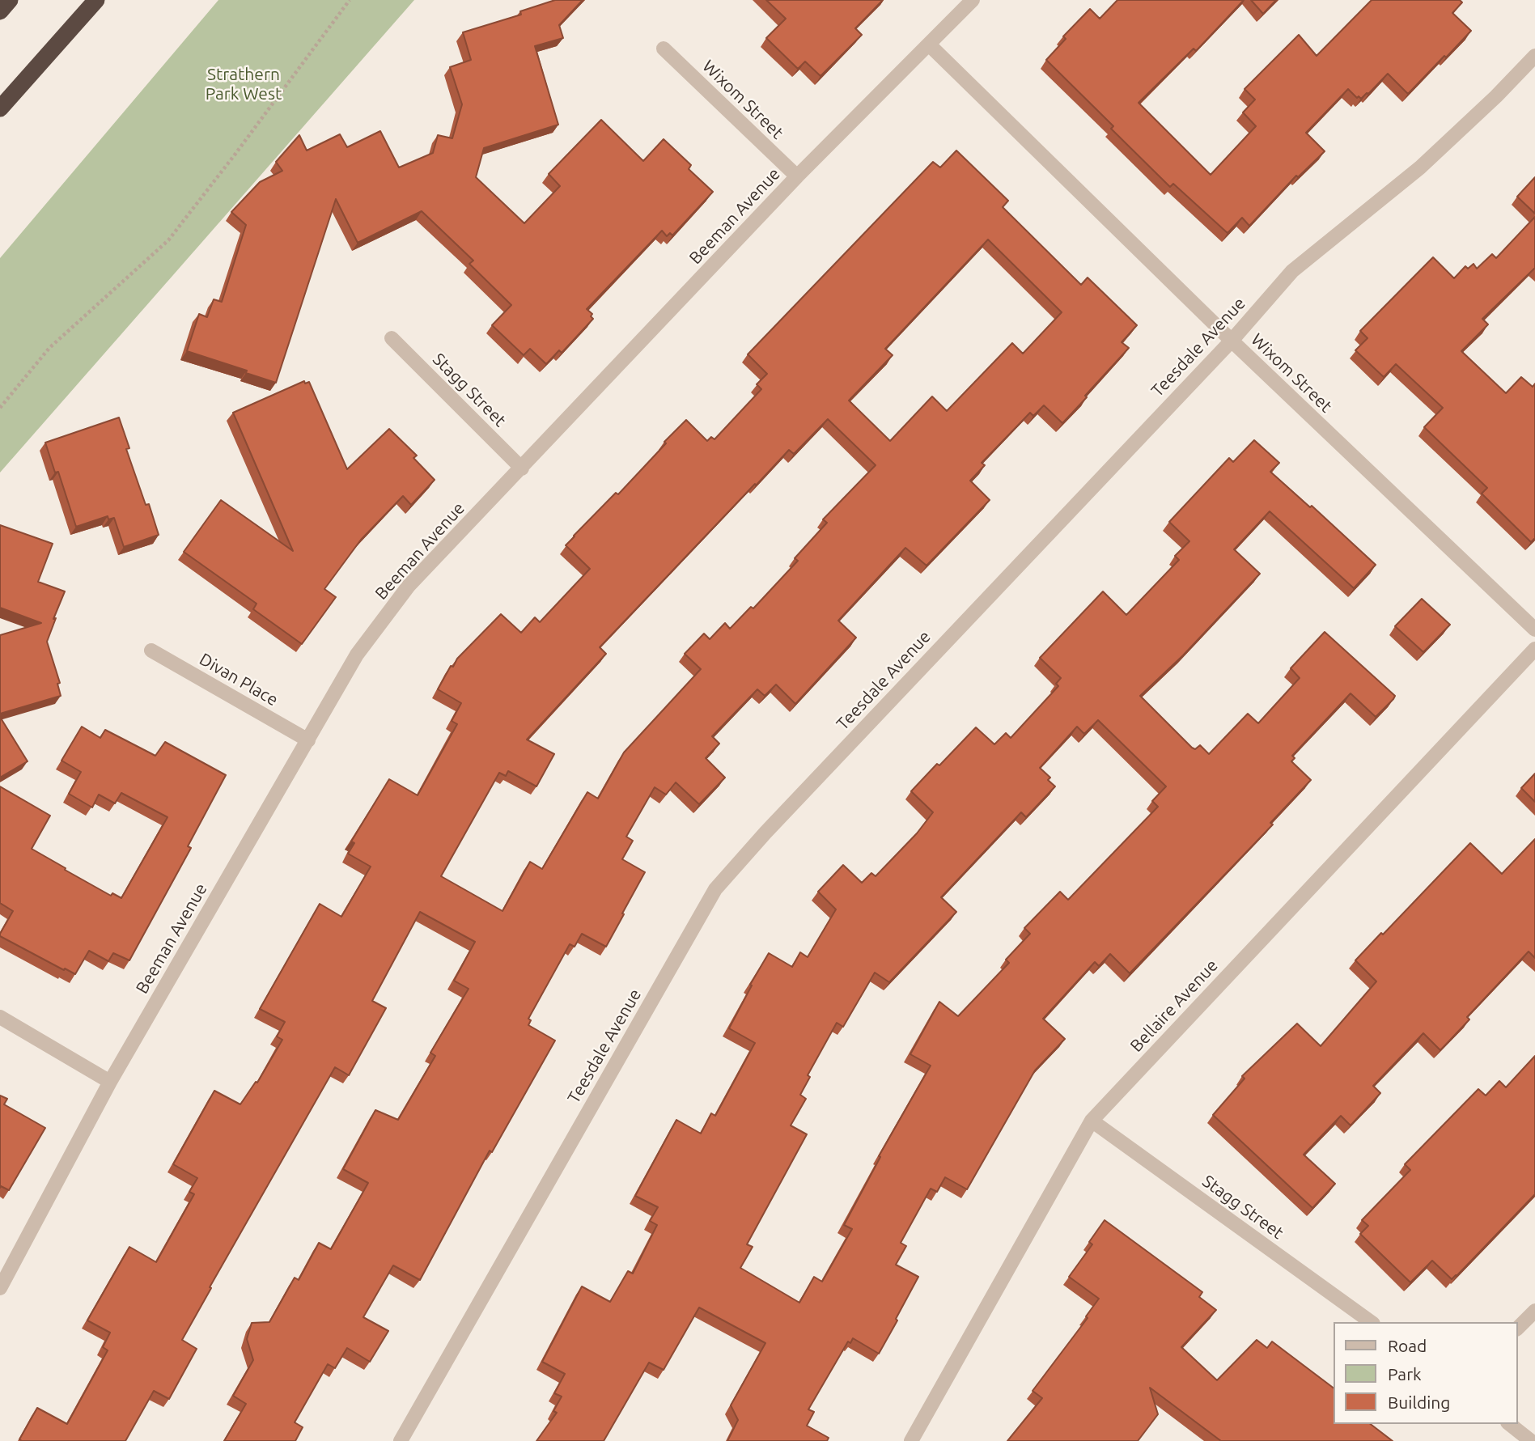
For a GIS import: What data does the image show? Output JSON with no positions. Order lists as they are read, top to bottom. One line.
{"streets":{"street":["Wixom Street","Beeman Avenue","Teesdale Avenue","Stagg Street","Divan Place","Bellaire Avenue"]},"crossings":[["Wixom Street","Beeman Avenue"],["Wixom Street","Teesdale Avenue"],["Beeman Avenue","Stagg Street"],["Beeman Avenue","Divan Place"],["Stagg Street","Bellaire Avenue"]],"parks":["Strathern Park West"],"legend":["Road","Park","Building"]}
